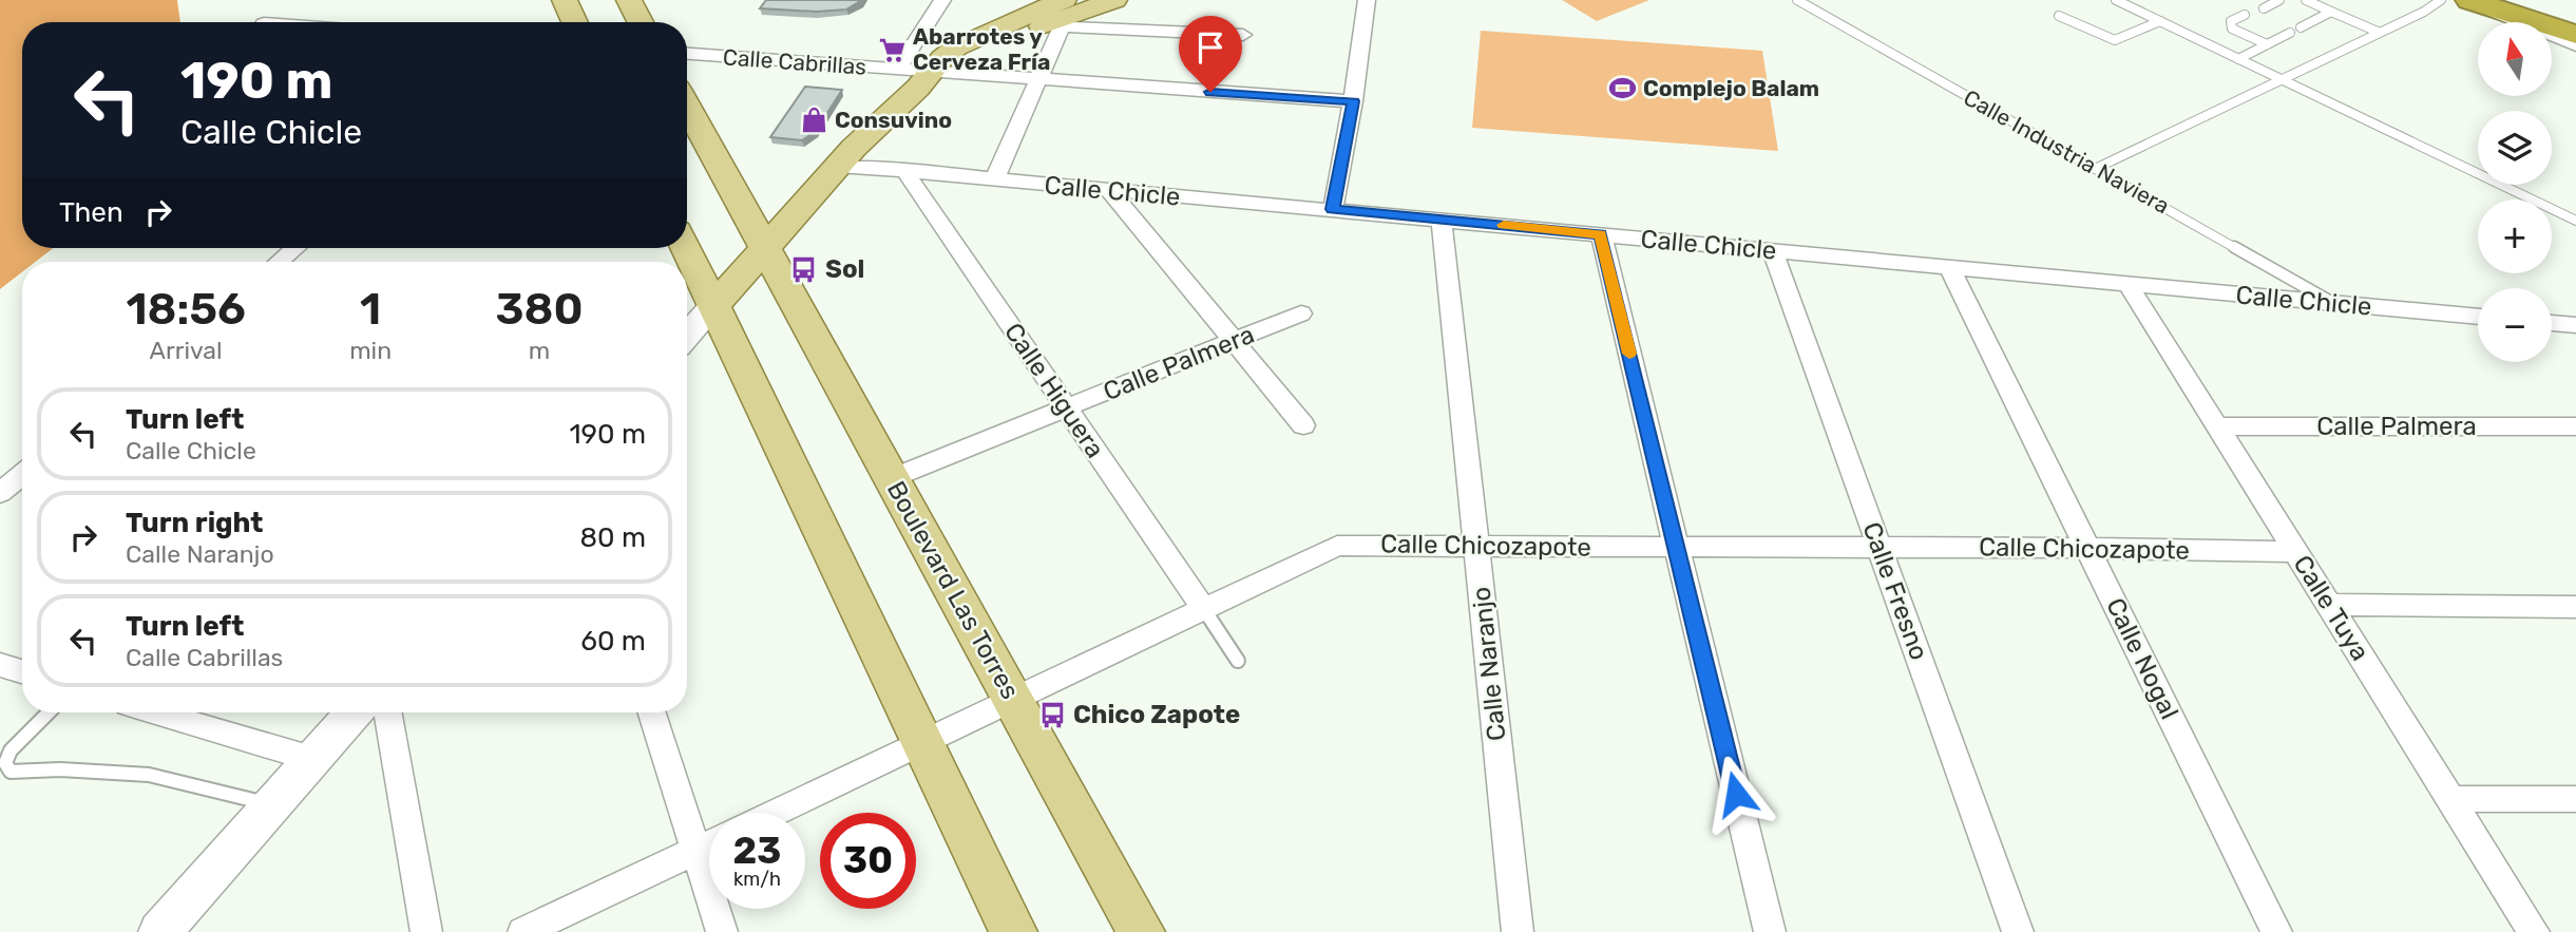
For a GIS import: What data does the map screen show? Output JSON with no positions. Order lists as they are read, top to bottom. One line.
{"streets":{"main road":["Boulevard Las Torres"],"street":["Calle Cabrillas","Calle Chicle","Calle Palmera","Calle Higuera","Calle Chicozapote","Calle Fresno","Calle Tuya","Calle Nogal","Calle Naranjo"],"lane":["Calle Industria Naviera"]},"crossings":[["Calle Industria Naviera","Calle Chicle"],["Calle Chicle","Calle Higuera"],["Calle Chicle","Calle Fresno"],["Calle Chicle","Calle Tuya"],["Calle Chicle","Calle Nogal"],["Calle Chicle","Calle Naranjo"],["Calle Palmera","Calle Higuera"],["Calle Palmera","Boulevard Las Torres"],["Calle Palmera","Calle Tuya"],["Calle Higuera","Calle Chicozapote"],["Calle Chicozapote","Boulevard Las Torres"],["Calle Chicozapote","Calle Fresno"],["Calle Chicozapote","Calle Tuya"],["Calle Chicozapote","Calle Nogal"],["Calle Chicozapote","Calle Naranjo"]],"places":{"supermarket":["Abarrotes y Cerveza Fría"],"sports":["Complejo Balam"],"shop":["Consuvino"],"bus stop":["Sol","Chico Zapote"]},"north":"top","page":{"map_buttons":["+","−"],"turn":["190 m","Calle Chicle"],"then":"Then","eta":["18:56","Arrival","1","min","380","m"],"list":[{"name":"Turn left","note":"Calle Chicle","value":"190 m"},{"name":"Turn right","note":"Calle Naranjo","value":"80 m"},{"name":"Turn left","note":"Calle Cabrillas","value":"60 m"}],"speed":"23 km/h","limit":"30"}}
